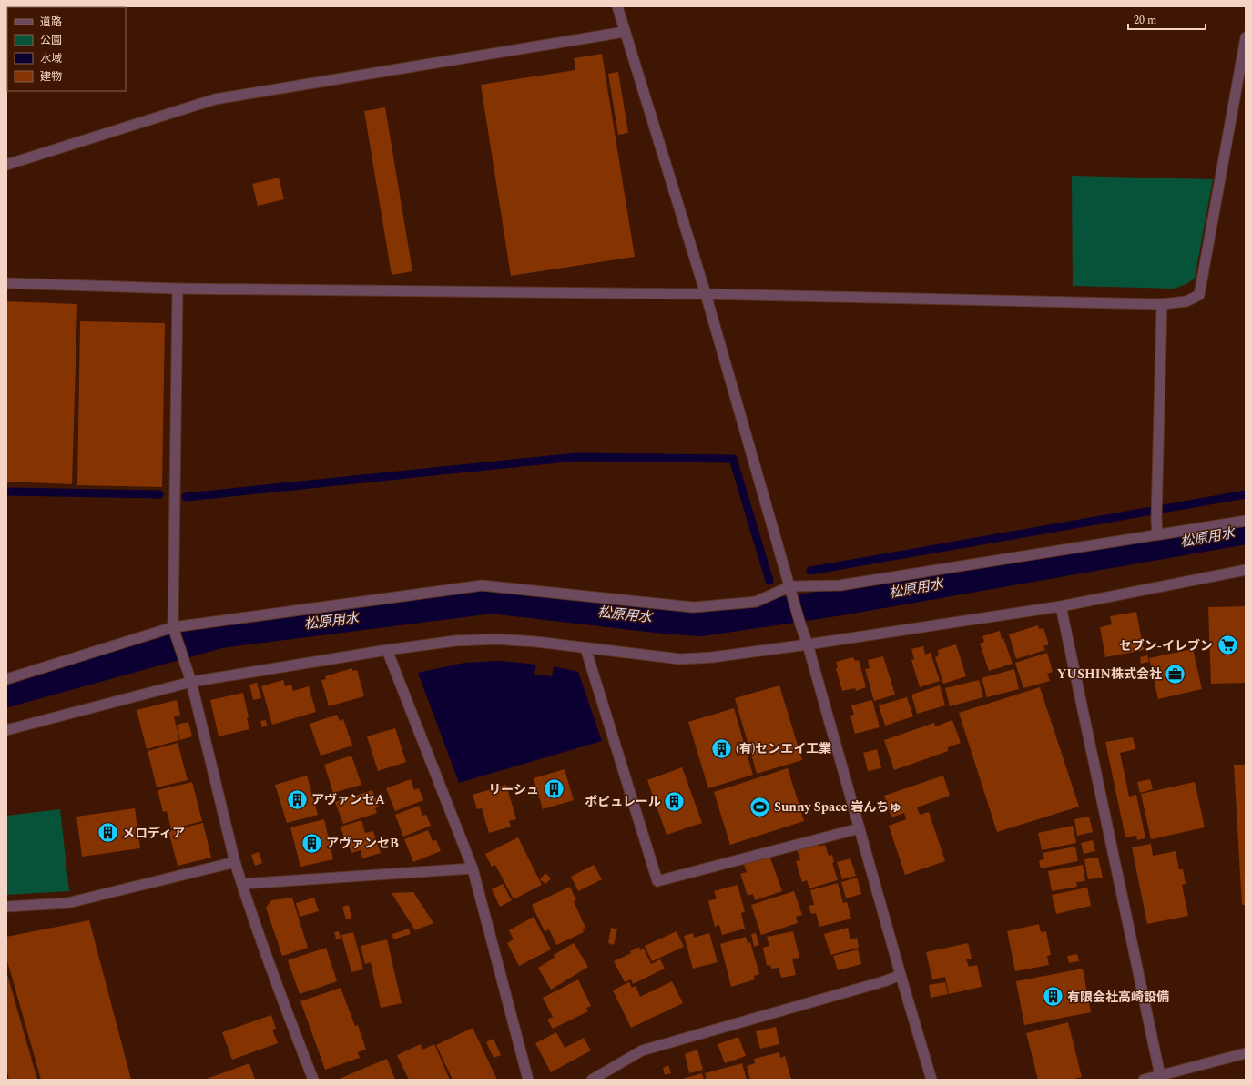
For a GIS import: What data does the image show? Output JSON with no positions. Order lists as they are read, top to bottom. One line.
{"water":["松原用水"],"places":{"supermarket":["セブン-イレブン"],"office":["YUSHIN株式会社"],"building":["(有)センエイ工業","リーシュ","アヴァンセA","ポピュレール","メロディア","アヴァンセB","有限会社高崎設備"],"sports":["Sunny Space 岩んちゅ"]},"legend":["道路","公園","水域","建物"],"scale_bar":"20 m"}
